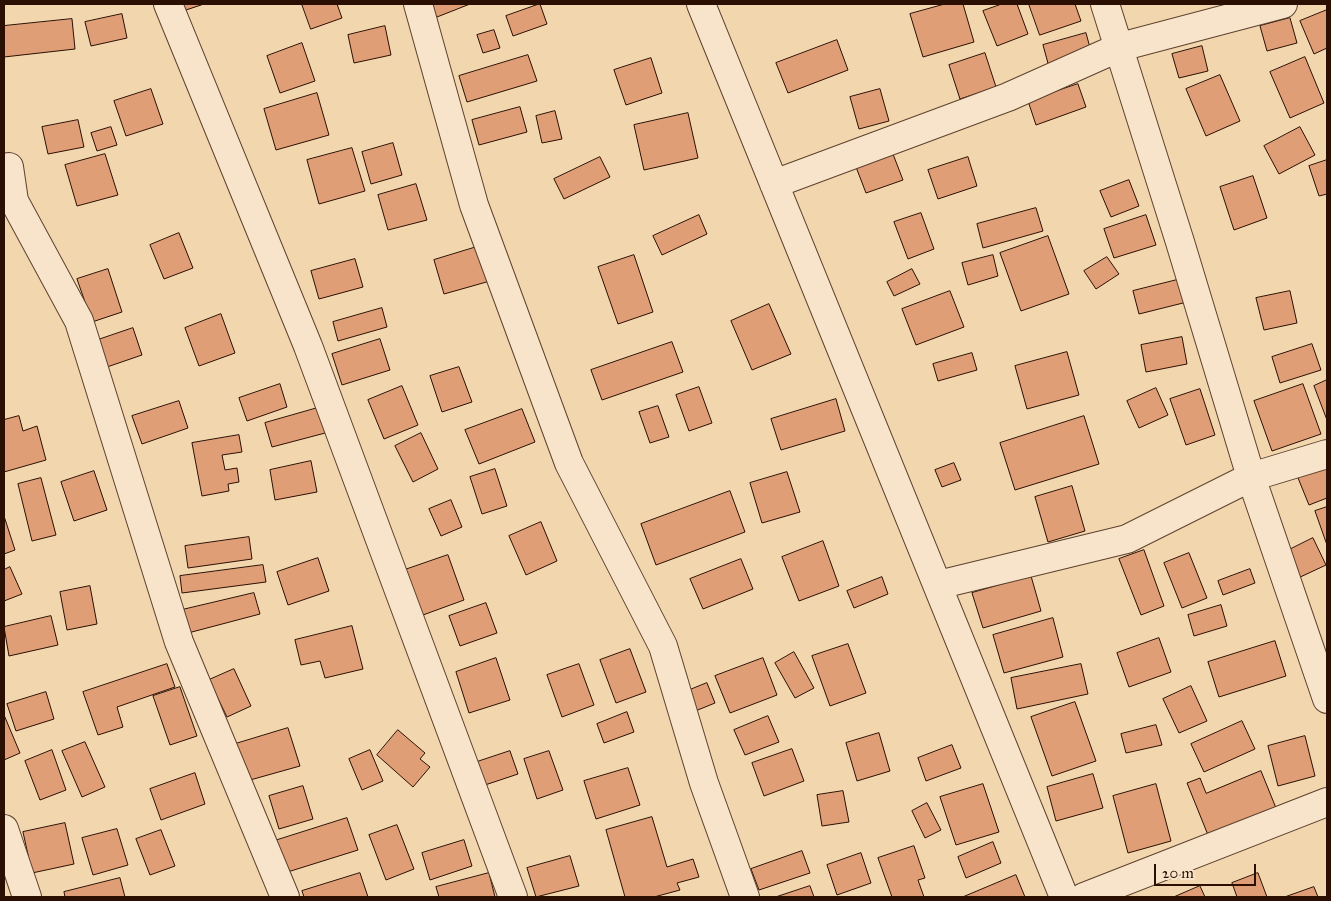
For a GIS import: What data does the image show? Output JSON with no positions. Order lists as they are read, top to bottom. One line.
{"scale_bar":"20 m"}
